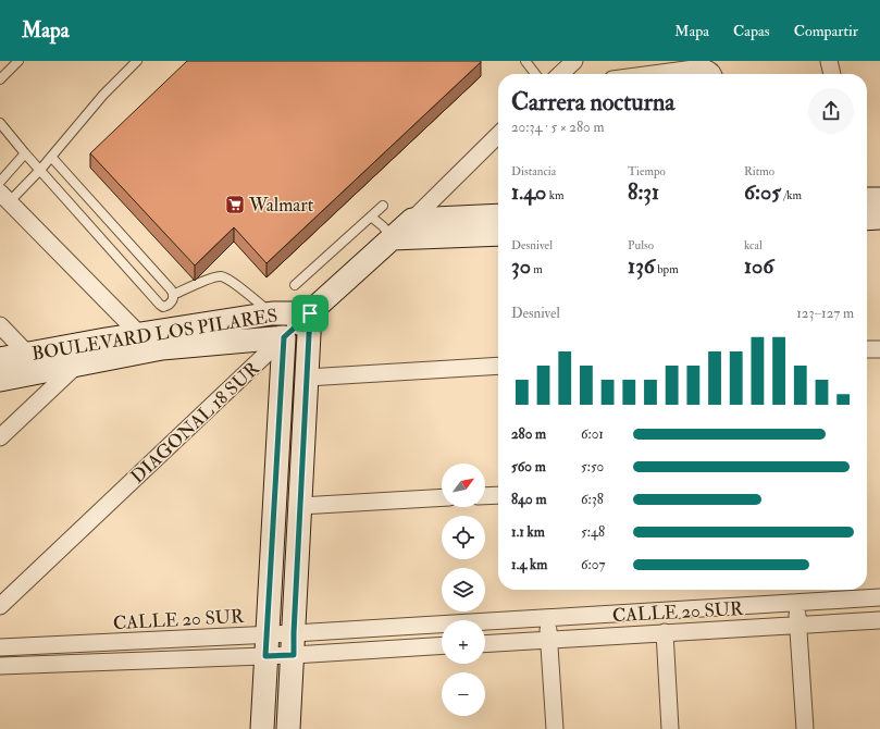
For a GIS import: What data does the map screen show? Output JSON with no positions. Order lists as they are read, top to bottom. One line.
{"streets":{"street":["BOULEVARD LOS PILARES","DIAGONAL 18 SUR","CALLE 20 SUR"]},"crossings":[["BOULEVARD LOS PILARES","DIAGONAL 18 SUR"],["BOULEVARD LOS PILARES","CALLE 20 SUR"]],"places":{"supermarket":["Walmart"]},"north":"top right","page":{"header":"Mapa","nav":["Mapa","Capas","Compartir"],"heading":["Carrera nocturna","20:34 · 5 × 280 m"],"stats":[["Distancia","1.40 km"],["Tiempo","8:31"],["Ritmo","6:05 /km"],["Desnivel","30 m"],["Pulso","136 bpm"],["kcal","106"]],"chart":["Desnivel","123–127 m"],"list":[{"name":"280 m","note":"6:01"},{"name":"560 m","note":"5:50"},{"name":"840 m","note":"6:38"},{"name":"1.1 km","note":"5:48"},{"name":"1.4 km","note":"6:07"}],"map_buttons":["+","−"]}}
